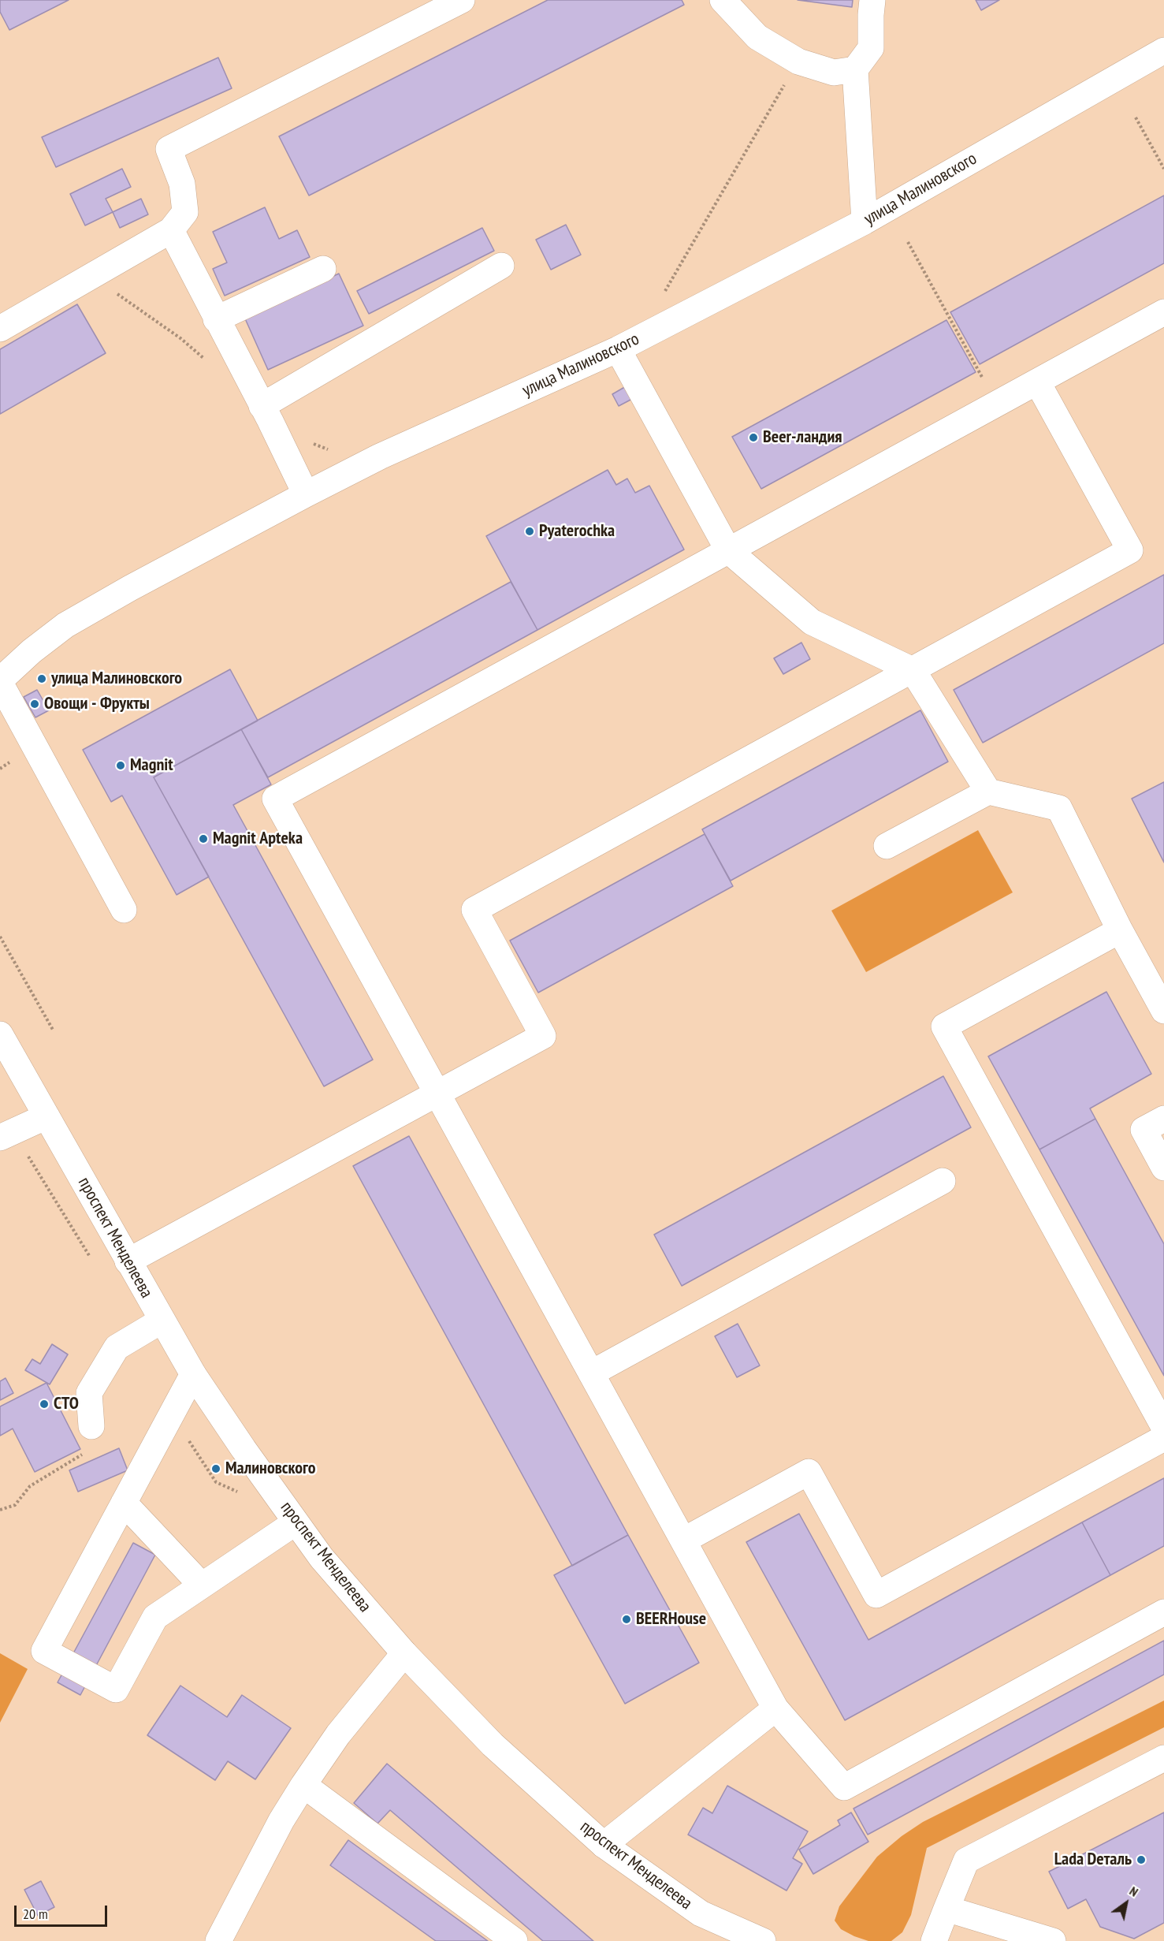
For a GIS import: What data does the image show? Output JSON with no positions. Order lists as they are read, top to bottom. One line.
{"streets":{"street":["улица Малиновского","проспект Менделеева"]},"places":["Beer-ландия","Pyaterochka","улица Малиновского","Овощи - Фрукты","Magnit","Magnit Apteka","СТО","Малиновского","BEERHouse","Lada Dеталь"],"scale_bar":"20 m","north":"top right"}
